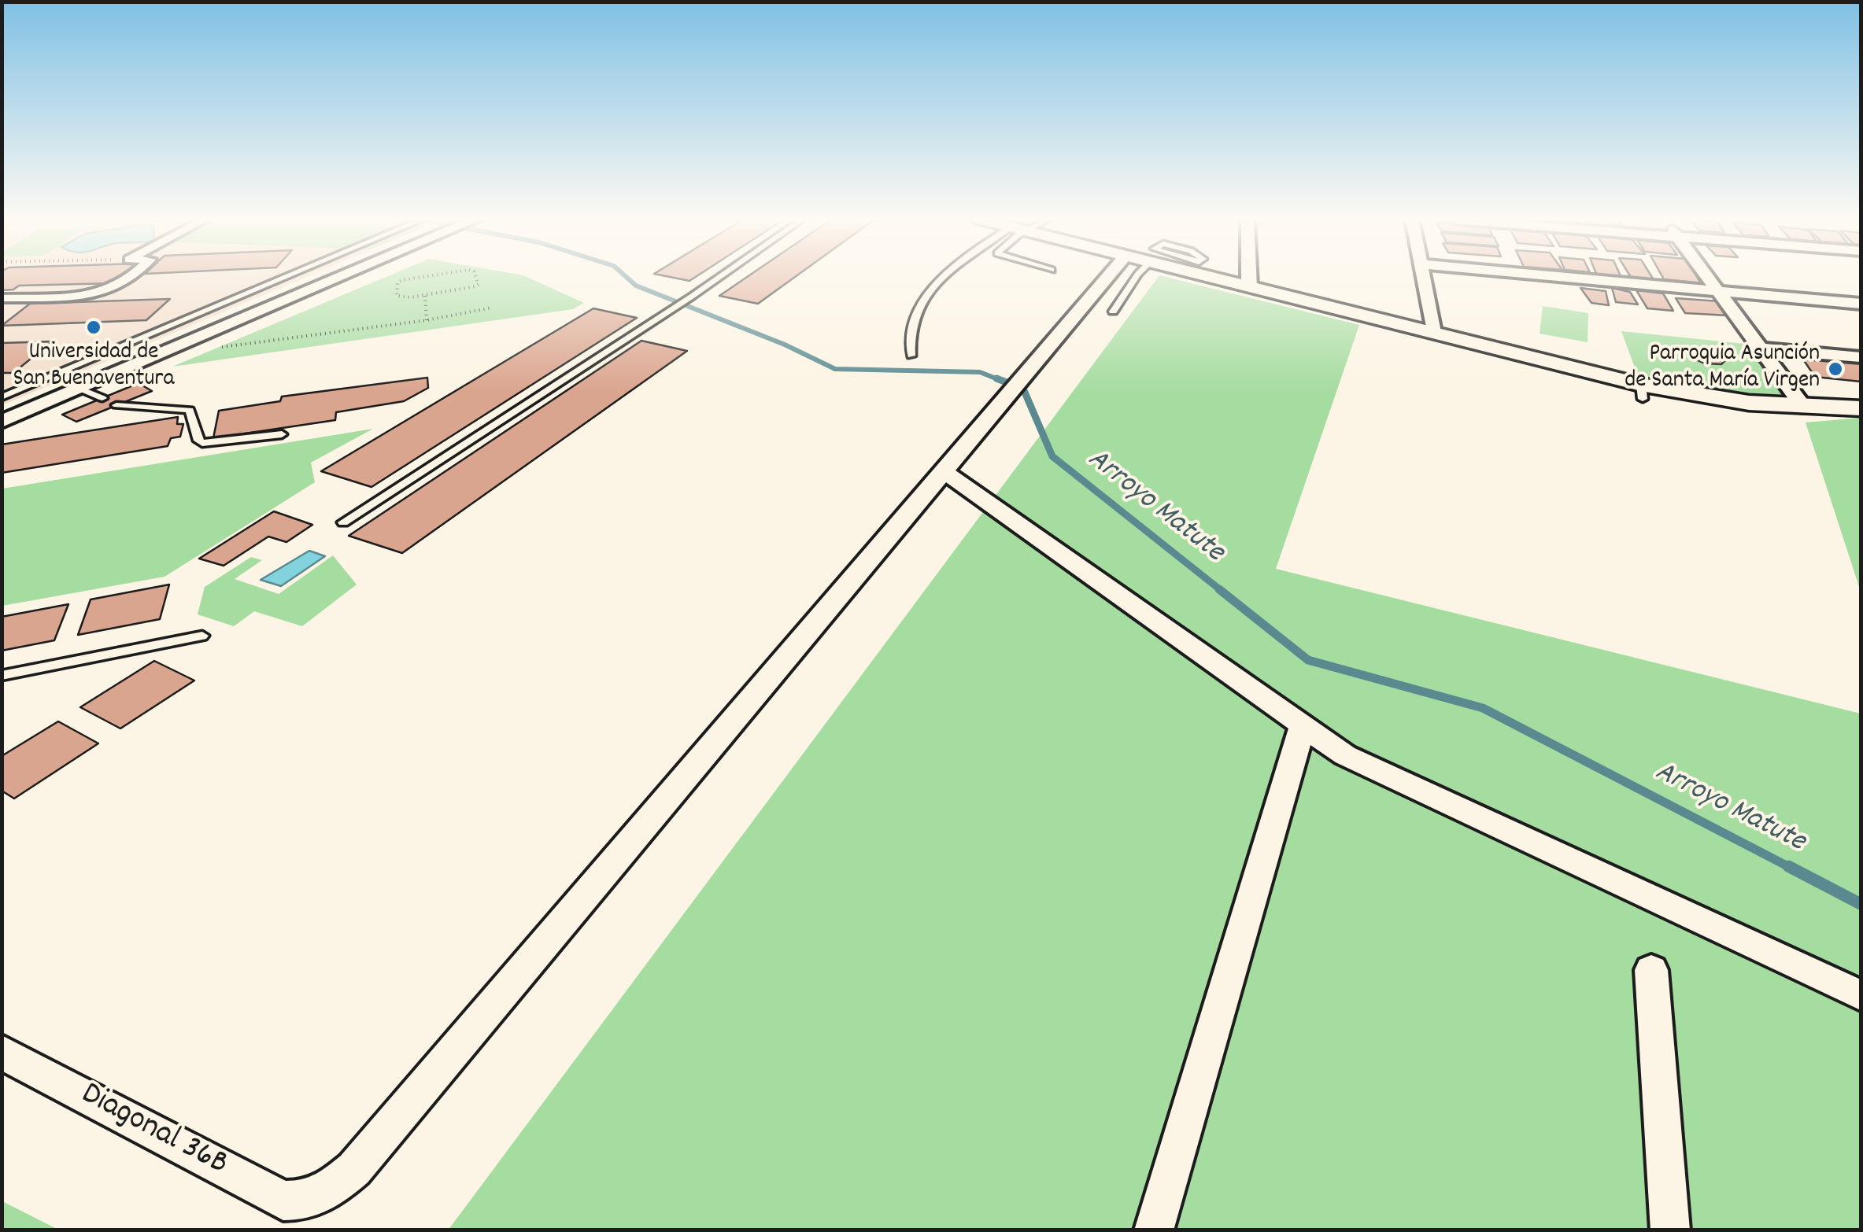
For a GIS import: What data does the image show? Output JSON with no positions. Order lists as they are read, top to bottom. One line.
{"streets":{"street":["Diagonal 36B"]},"water":["Arroyo Matute"],"places":["Universidad de San Buenaventura","Parroquia Asunción de Santa María Virgen"]}
